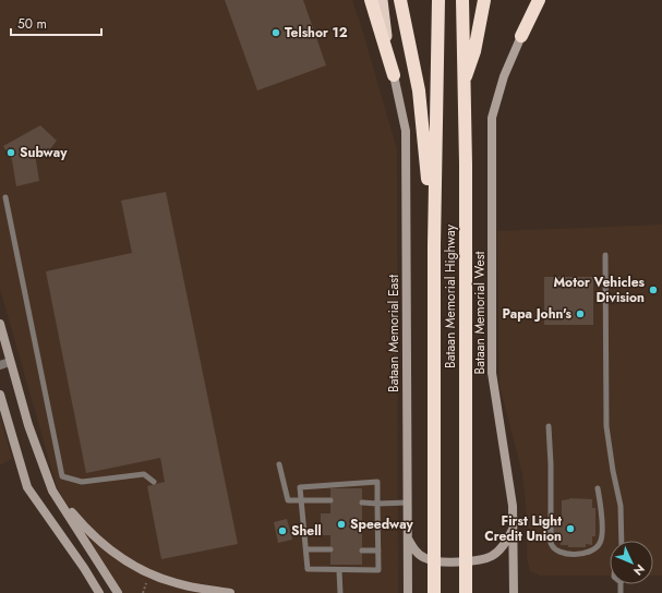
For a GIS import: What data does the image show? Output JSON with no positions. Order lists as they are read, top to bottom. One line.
{"streets":{"highway":["Bataan Memorial Highway"],"main road":["Bataan Memorial West","Bataan Memorial East"]},"places":["Telshor 12","Subway","Motor Vehicles Division","Papa John's","Speedway","First Light Credit Union","Shell"],"scale_bar":"50 m","north":"bottom right"}
